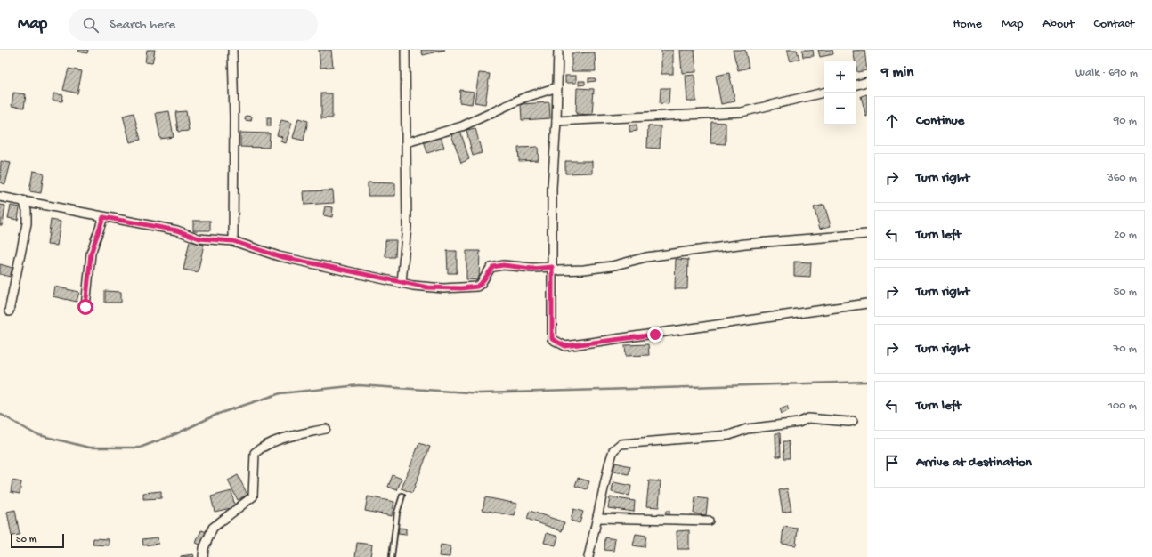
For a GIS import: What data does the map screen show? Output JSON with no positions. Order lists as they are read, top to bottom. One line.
{"scale_bar":"50 m","page":{"header":"Map","search":"Search here","nav":["Home","Map","About","Contact"],"heading":["9 min","Walk · 690 m"],"map_buttons":["+","−"],"list":[["Continue","90 m"],["Turn right","360 m"],["Turn left","20 m"],["Turn right","50 m"],["Turn right","70 m"],["Turn left","100 m"],"Arrive at destination"],"scale":"50 m"}}
